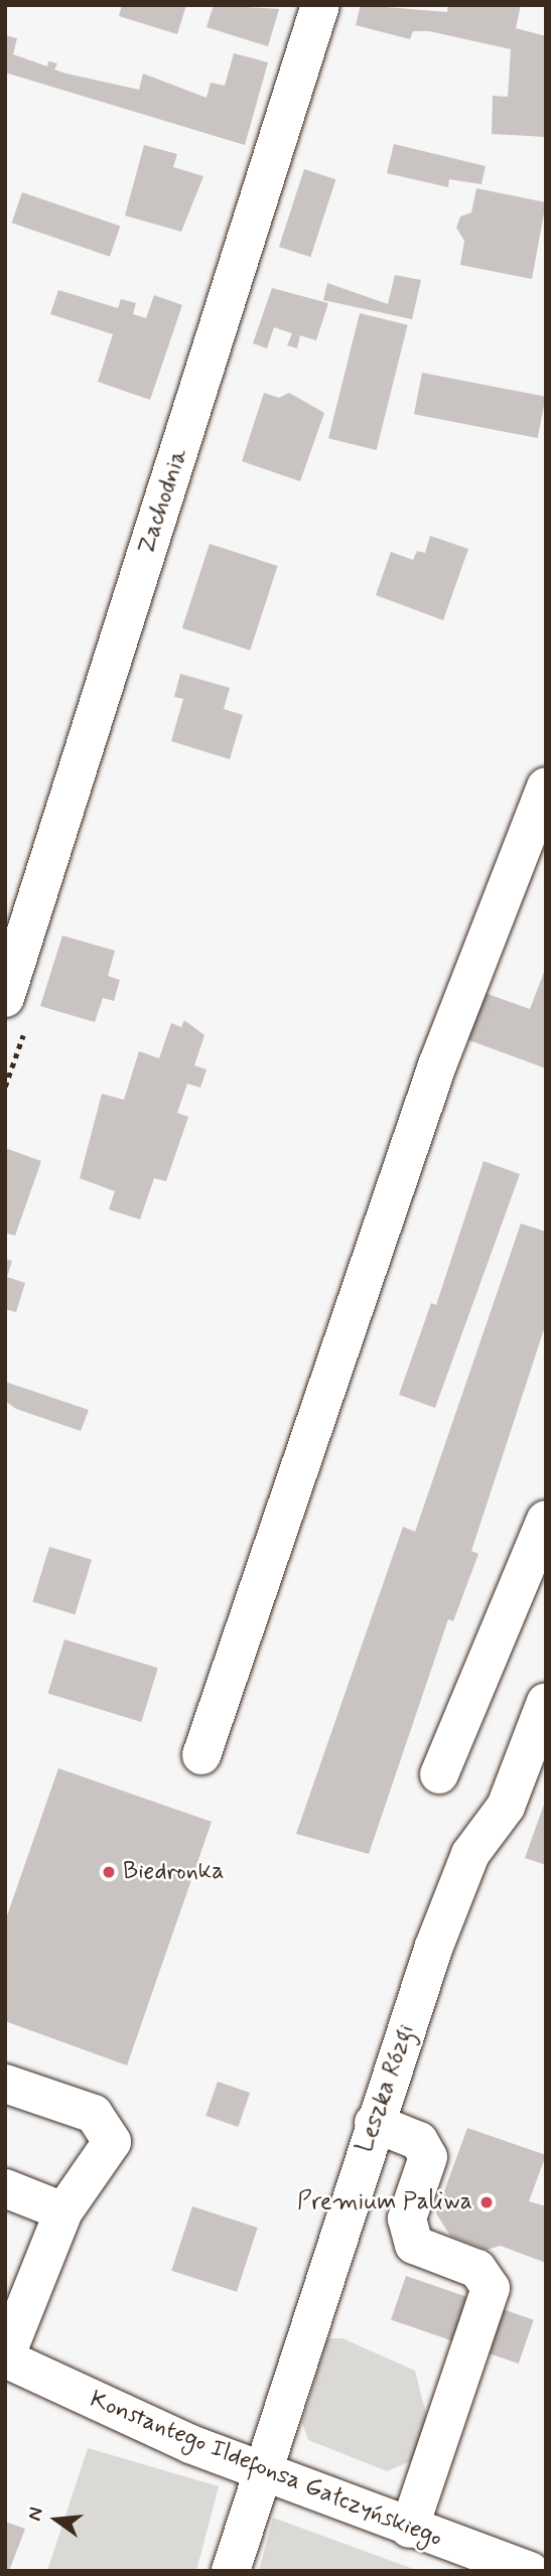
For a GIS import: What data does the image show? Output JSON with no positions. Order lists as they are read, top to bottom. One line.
{"streets":{"street":["Zachodnia","Leszka Rózgi","Konstantego Ildefonsa Gałczyńskiego"]},"crossings":[["Leszka Rózgi","Konstantego Ildefonsa Gałczyńskiego"]],"places":["Biedronka","Premium Paliwa"],"north":"left"}
